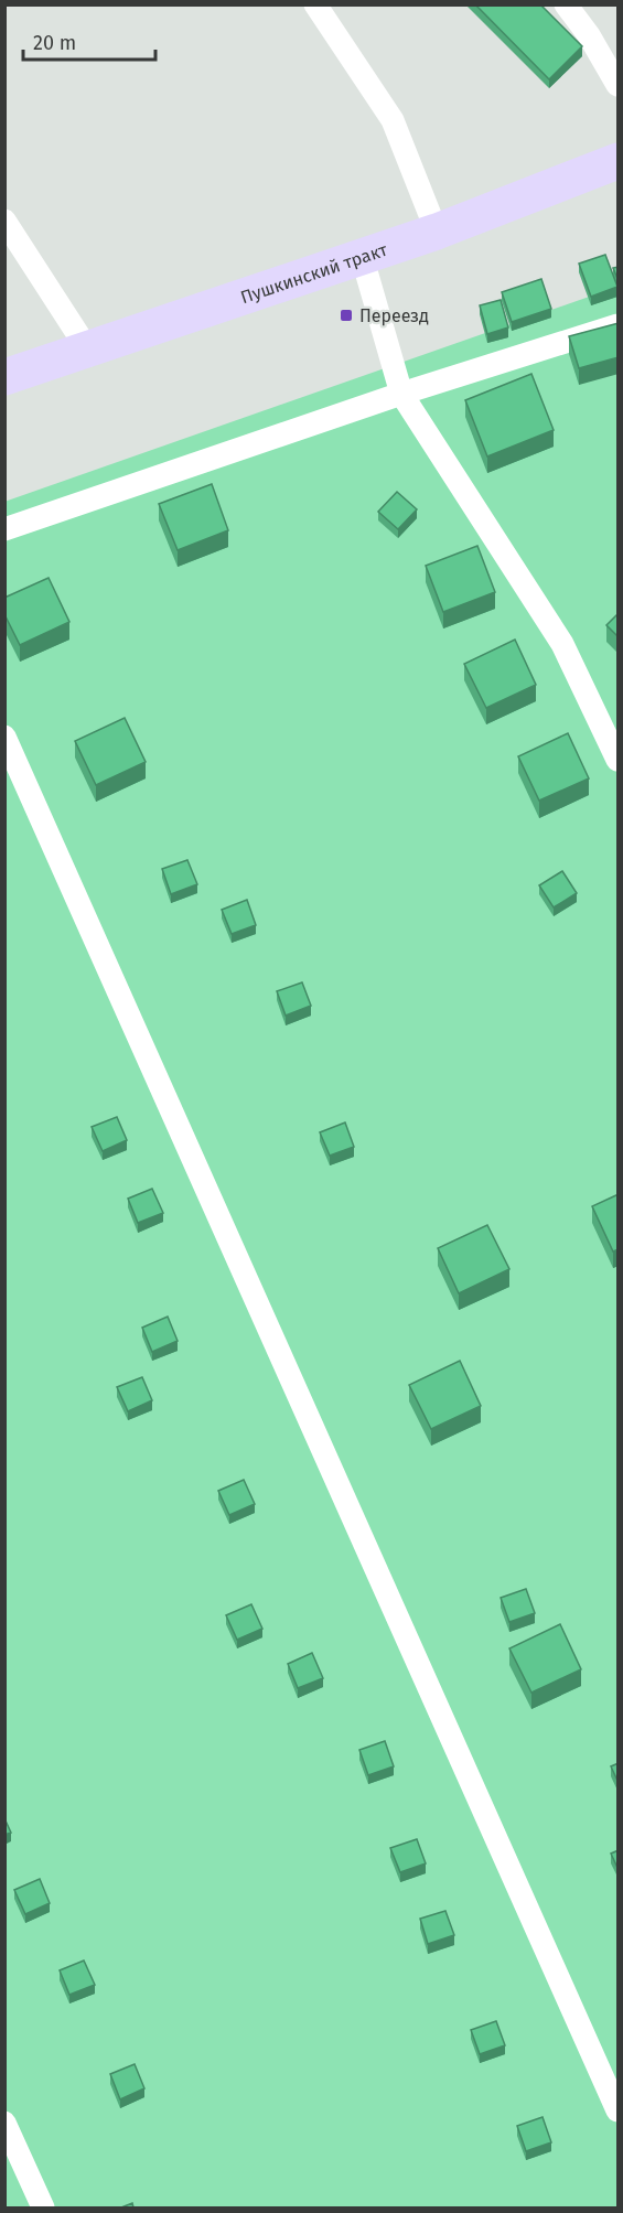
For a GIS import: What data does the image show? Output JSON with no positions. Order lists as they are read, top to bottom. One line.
{"streets":{"main road":["Пушкинский тракт"]},"places":{"transit":["Переезд"]},"scale_bar":"20 m"}
